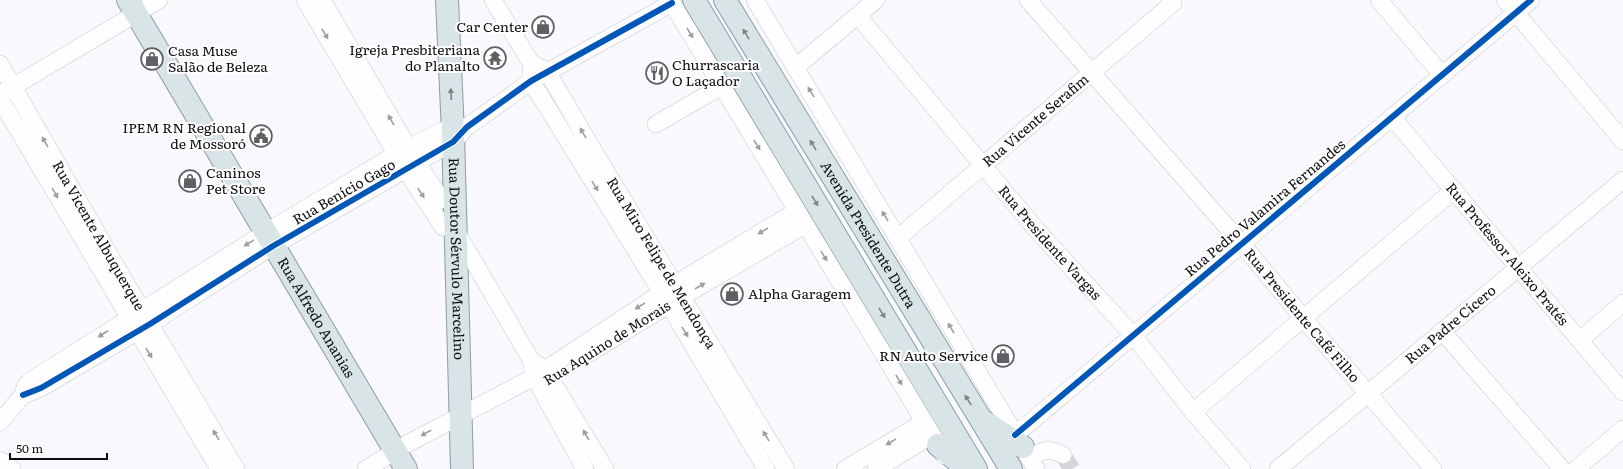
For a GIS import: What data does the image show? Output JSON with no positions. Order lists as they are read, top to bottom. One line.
{"streets":{"main road":["Avenida Presidente Dutra","Rua Doutor Sérvulo Marcelino","Rua Alfredo Ananias"],"street":["Rua Vicente Serafim","Rua Benício Gago","Rua Pedro Valamira Fernandes","Rua Vicente Albuquerque","Rua Presidente Vargas","Rua Professor Aleixo Pratés","Rua Miro Felipe de Mendonça","Rua Presidente Café Filho","Rua Padre Cícero","Rua Aquino de Morais"]},"crossings":[["Rua Vicente Serafim","Avenida Presidente Dutra"],["Rua Vicente Serafim","Rua Presidente Vargas"],["Rua Vicente Serafim","Rua Presidente Café Filho"],["Rua Benício Gago","Rua Vicente Albuquerque"],["Rua Benício Gago","Rua Doutor Sérvulo Marcelino"],["Rua Benício Gago","Rua Miro Felipe de Mendonça"],["Rua Benício Gago","Rua Alfredo Ananias"],["Rua Pedro Valamira Fernandes","Avenida Presidente Dutra"],["Rua Pedro Valamira Fernandes","Rua Presidente Vargas"],["Rua Pedro Valamira Fernandes","Rua Professor Aleixo Pratés"],["Rua Pedro Valamira Fernandes","Rua Presidente Café Filho"],["Rua Professor Aleixo Pratés","Rua Padre Cícero"],["Rua Doutor Sérvulo Marcelino","Rua Aquino de Morais"],["Rua Miro Felipe de Mendonça","Rua Aquino de Morais"],["Rua Presidente Café Filho","Rua Padre Cícero"],["Rua Alfredo Ananias","Rua Aquino de Morais"]],"places":{"shop":["Car Center","Casa Muse Salão de Beleza","Caninos Pet Store","Alpha Garagem","RN Auto Service"],"temple":["Igreja Presbiteriana do Planalto"],"restaurant":["Churrascaria O Laçador"],"public building":["IPEM RN Regional de Mossoró"]},"scale_bar":"50 m"}
